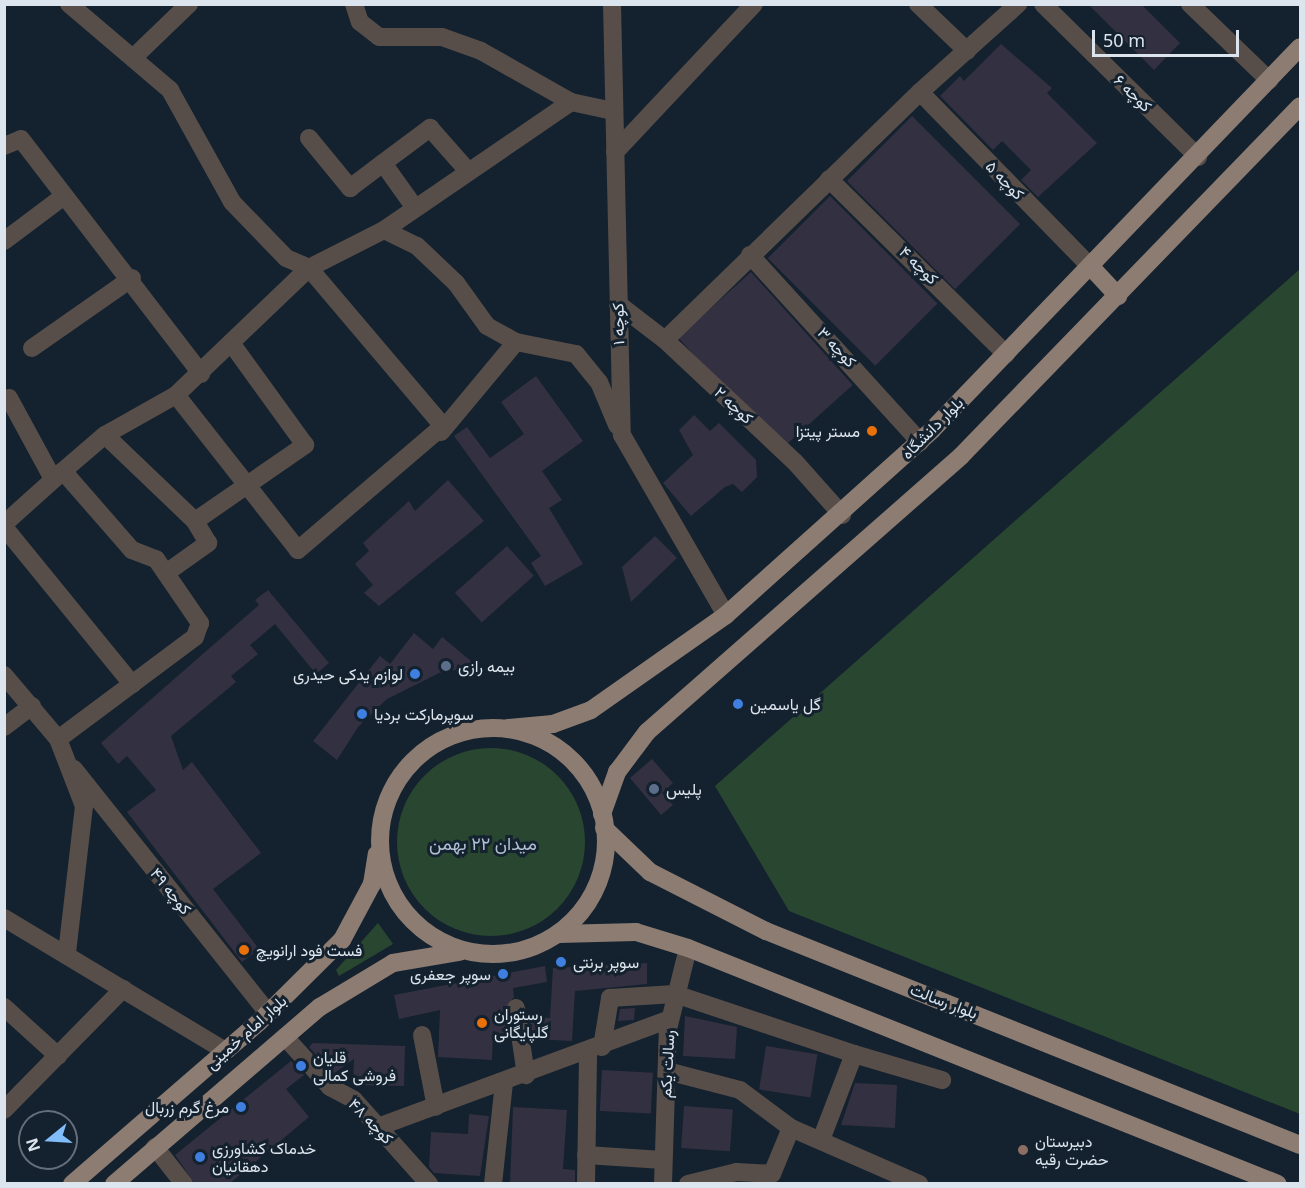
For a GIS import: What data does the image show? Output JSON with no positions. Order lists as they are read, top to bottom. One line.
{"streets":{"main road":["بلوار دانشگاه","بلوار رسالت","بلوار امام خمینی"],"street":["کوچه ۶","کوچه ۵","کوچه ۴","کوچه ۱","کوچه ۳","کوچه ۲","کوچه ۴۹","رسالت یکم","کوچه ۴۸"]},"crossings":[["کوچه ۶","بلوار دانشگاه"],["کوچه ۵","بلوار دانشگاه"],["کوچه ۴","بلوار دانشگاه"],["کوچه ۱","کوچه ۲"],["کوچه ۱","بلوار دانشگاه"],["کوچه ۳","بلوار دانشگاه"],["کوچه ۲","بلوار دانشگاه"],["کوچه ۴۹","بلوار امام خمینی"],["بلوار امام خمینی","کوچه ۴۸"]],"districts":["میدان ۲۲ بهمن"],"places":["مستر پیتزا","بیمه رازی","لوازم یدکی حیدری","گل یاسمین","سوپرمارکت بردیا","پلیس","فست فود ارانویچ","سوپر برنتی","سوپر جعفری","رستوران گلپایگانی","قلیان فروشی کمالی","مرغ گرم زربال","دبیرستان حضرت رقیه","خدماک کشاورزی دهقانیان"],"scale_bar":"50 m","north":"left"}
